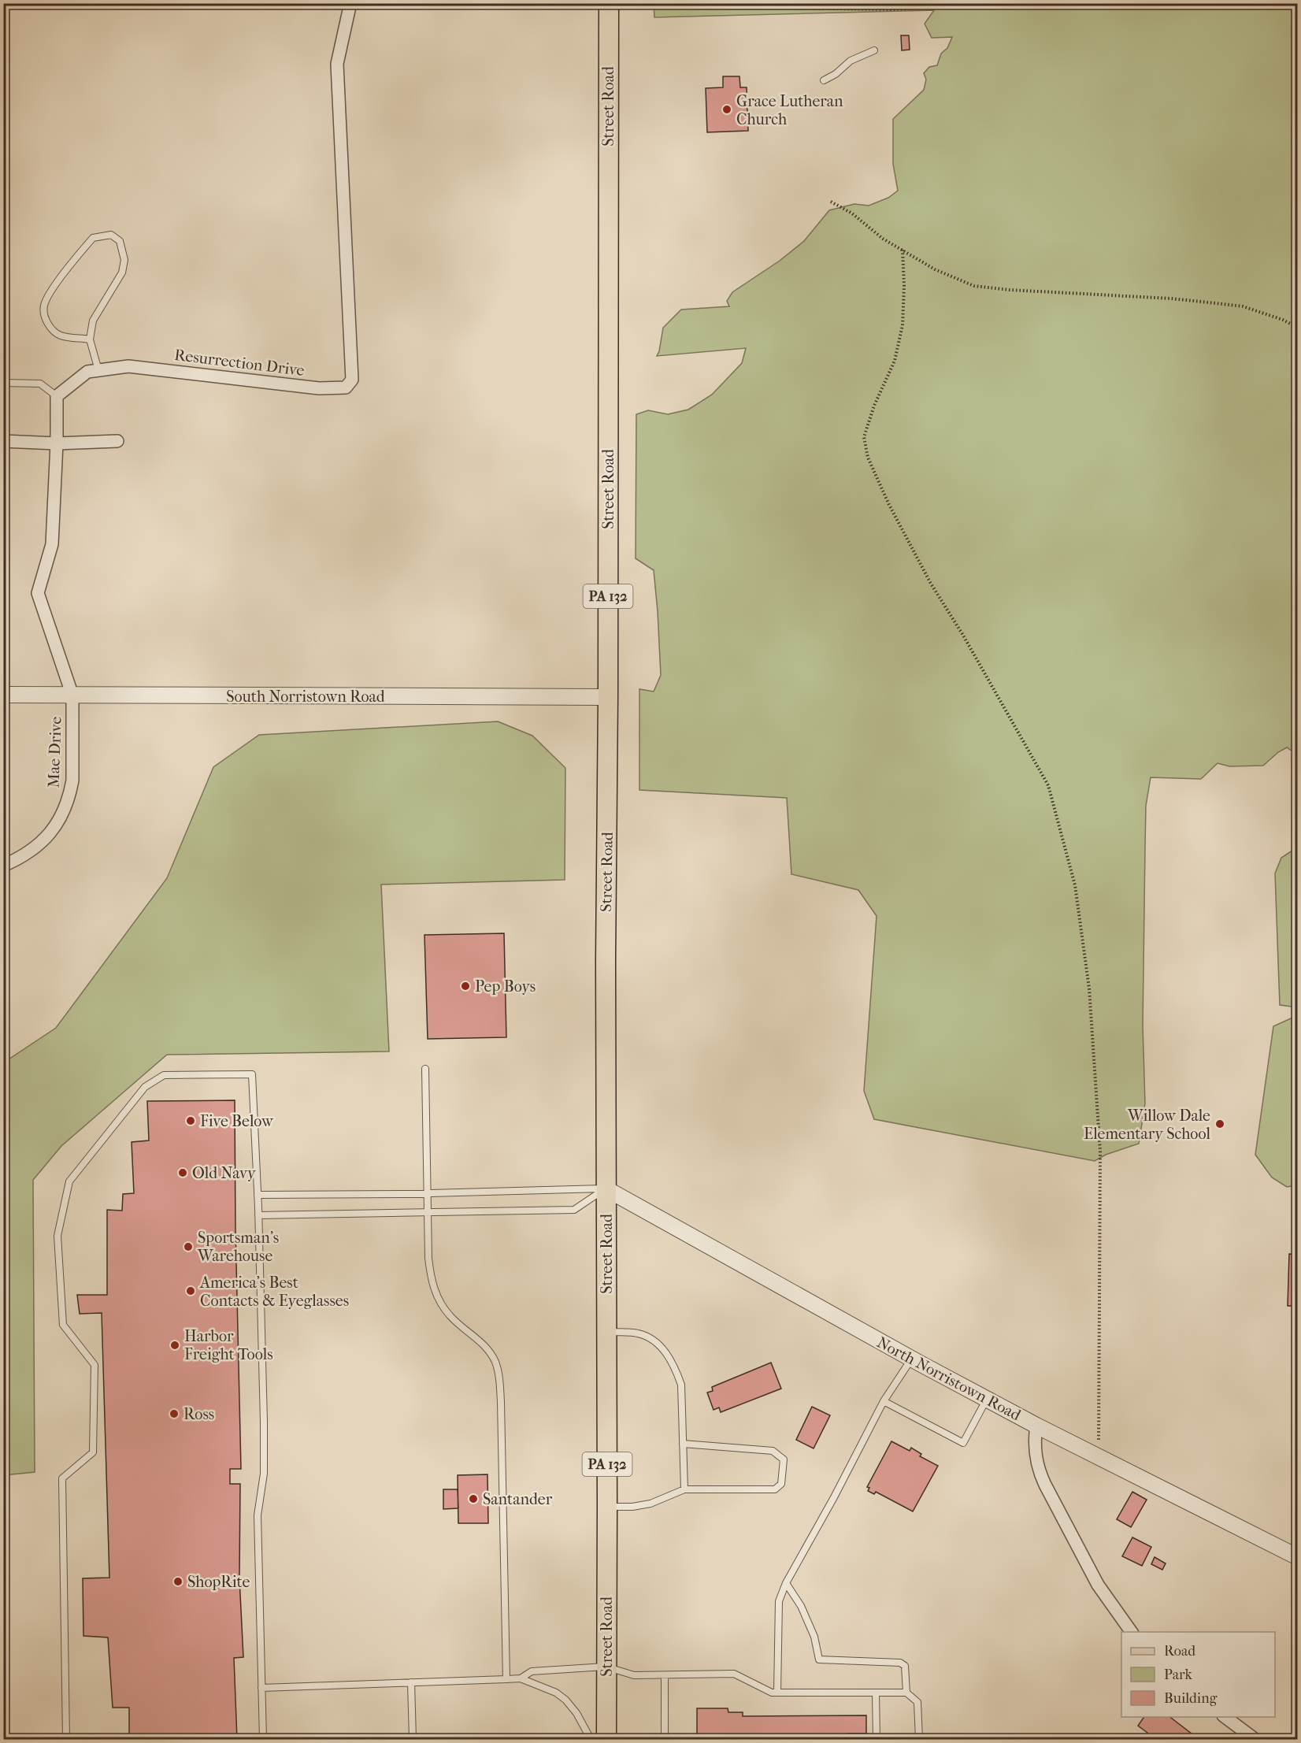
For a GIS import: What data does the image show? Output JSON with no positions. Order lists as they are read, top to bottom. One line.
{"streets":{"main road":["Street Road","PA 132"],"street":["Resurrection Drive","South Norristown Road","Mae Drive","North Norristown Road"]},"crossings":[["Street Road","South Norristown Road"],["Street Road","North Norristown Road"],["South Norristown Road","Mae Drive"]],"places":["Grace Lutheran Church","Pep Boys","Five Below","Willow Dale Elementary School","Old Navy","Sportsman's Warehouse","America's Best Contacts & Eyeglasses","Harbor Freight Tools","Ross","Santander","ShopRite"],"legend":["Road","Park","Building"]}
